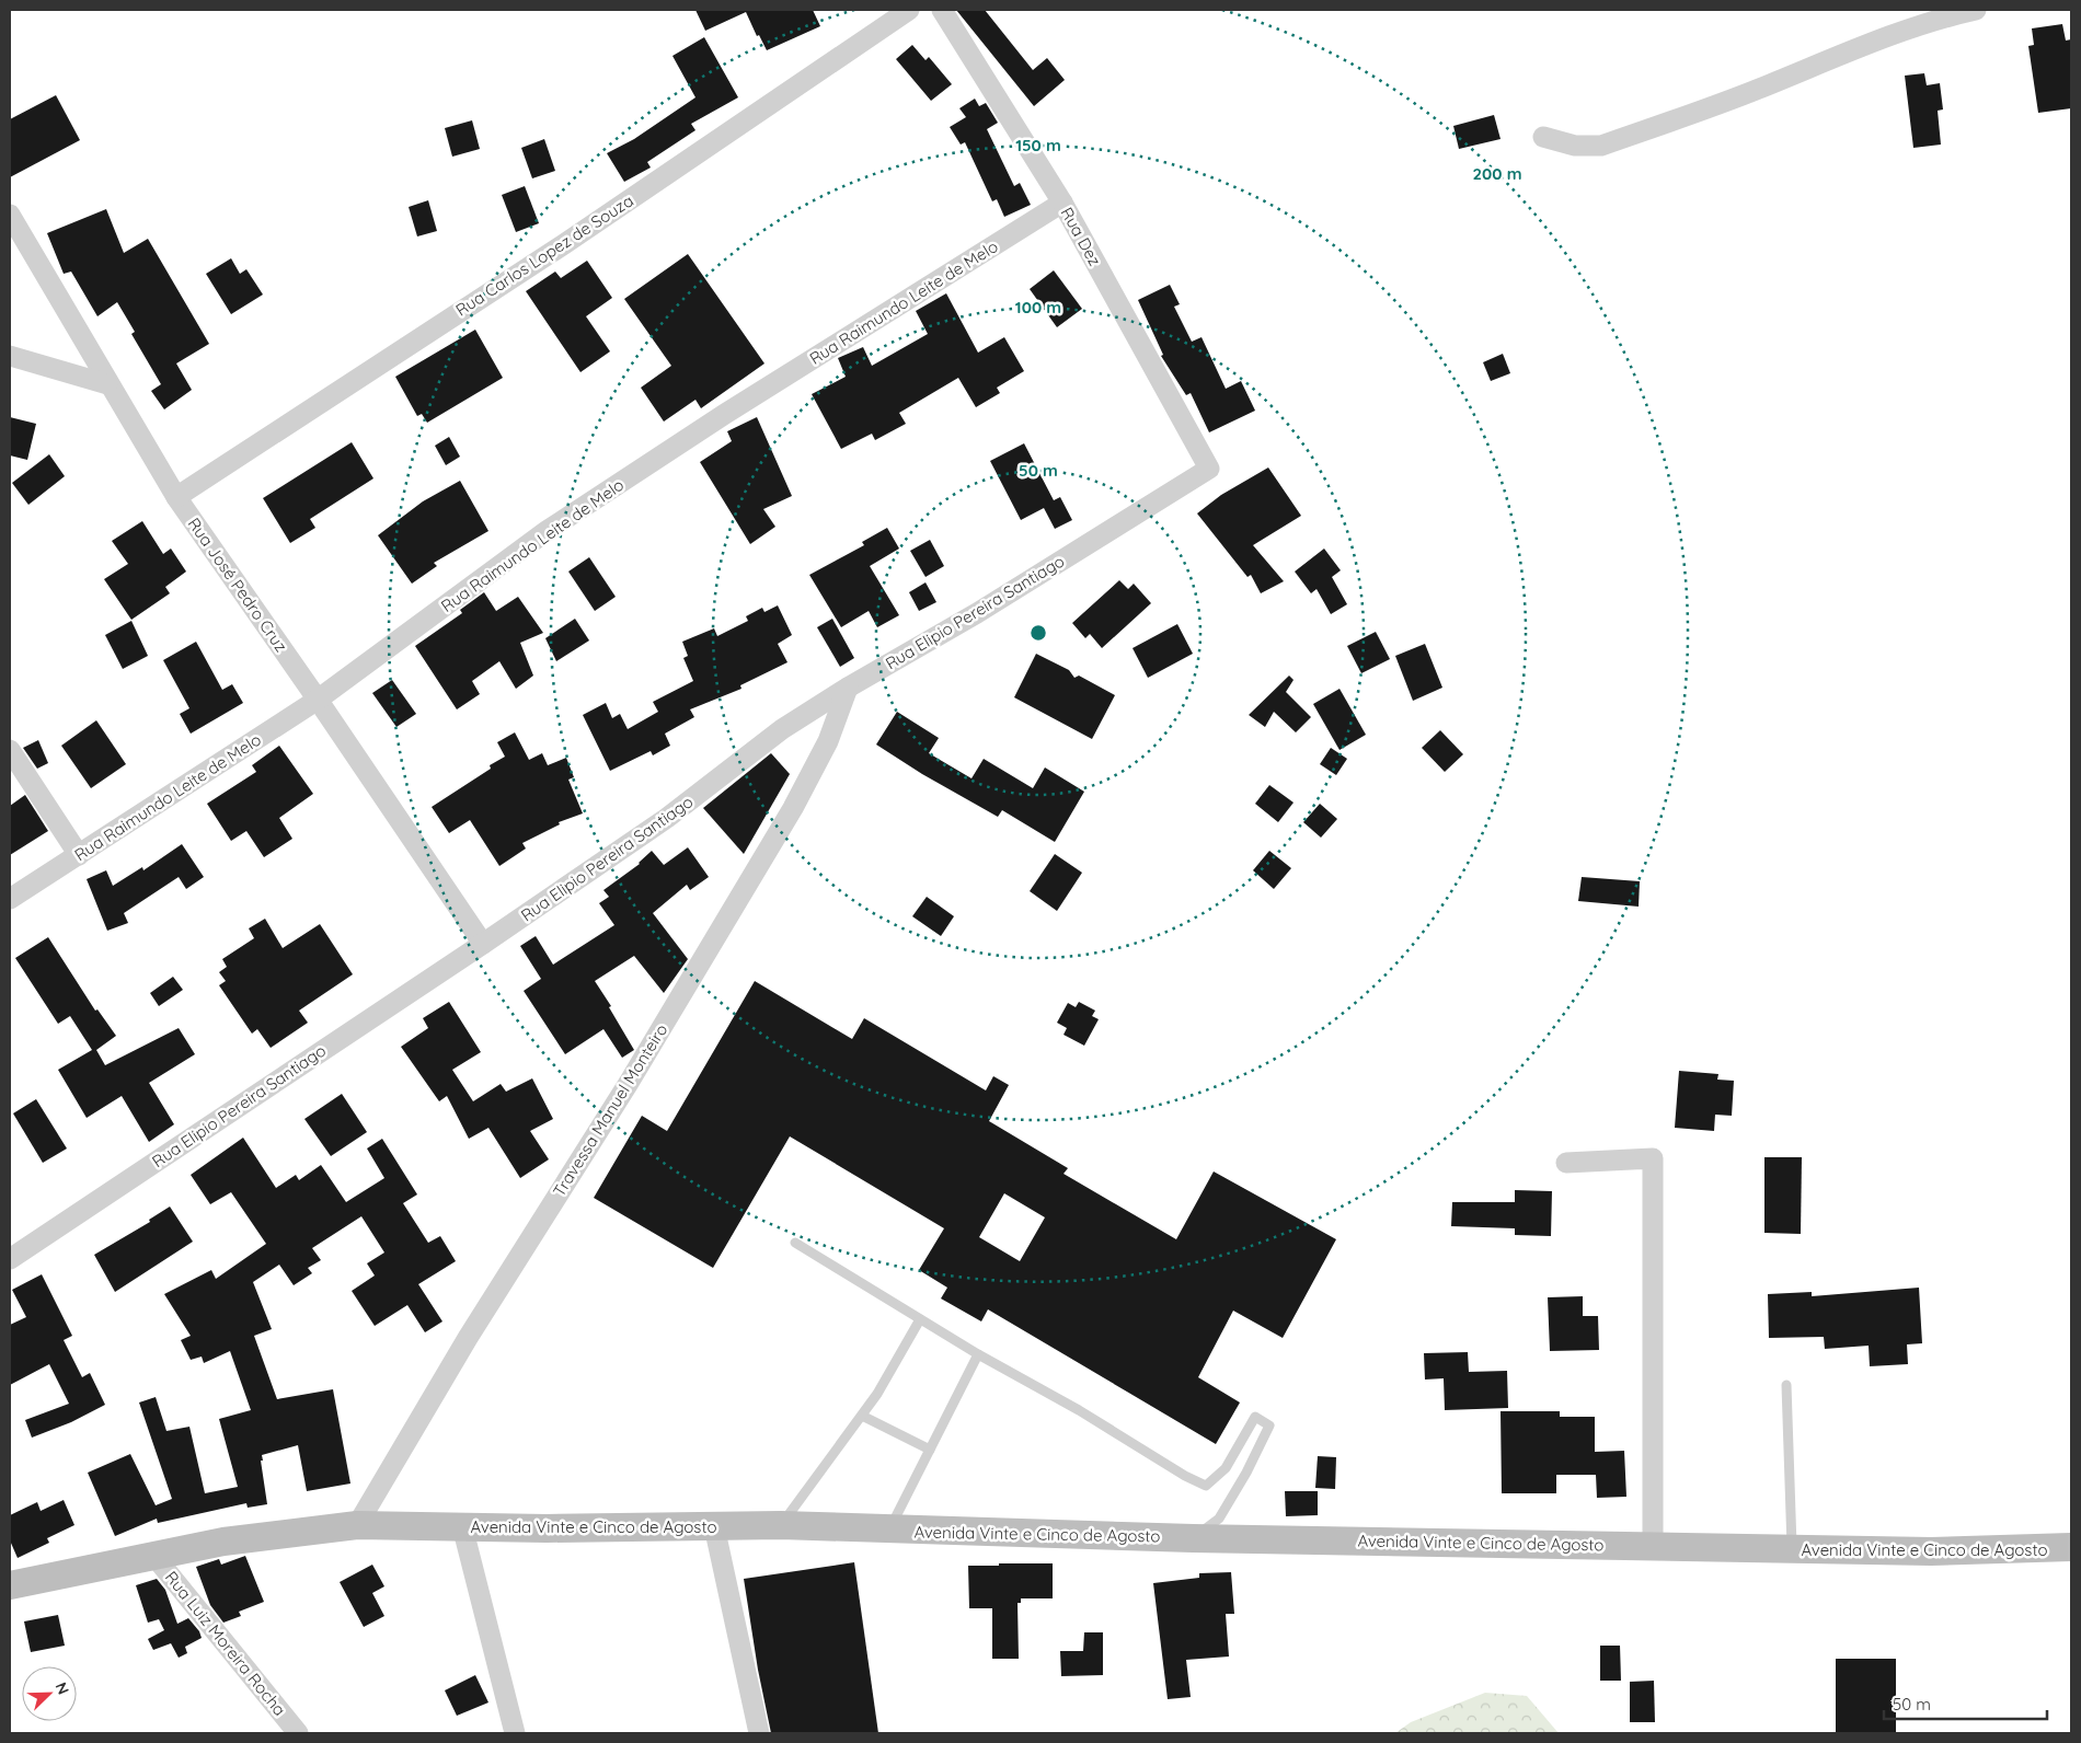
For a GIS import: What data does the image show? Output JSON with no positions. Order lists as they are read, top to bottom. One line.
{"streets":{"main road":["Avenida Vinte e Cinco de Agosto"],"street":["Rua Dez","Rua Carlos Lopez de Souza","Rua Raimundo Leite de Melo","Rua José Pedro Cruz","Rua Elipio Pereira Santiago","Travessa Manuel Monteiro","Rua Luiz Moreira Rocha"]},"crossings":[["Rua Dez","Rua Raimundo Leite de Melo"],["Rua Dez","Rua Elipio Pereira Santiago"],["Rua Carlos Lopez de Souza","Rua José Pedro Cruz"],["Rua Raimundo Leite de Melo","Rua José Pedro Cruz"],["Rua José Pedro Cruz","Rua Elipio Pereira Santiago"],["Rua Elipio Pereira Santiago","Travessa Manuel Monteiro"],["Travessa Manuel Monteiro","Avenida Vinte e Cinco de Agosto"],["Avenida Vinte e Cinco de Agosto","Rua Luiz Moreira Rocha"]],"scale_bar":"50 m","north":"top right","rings":["150 m","200 m","100 m","50 m"]}
